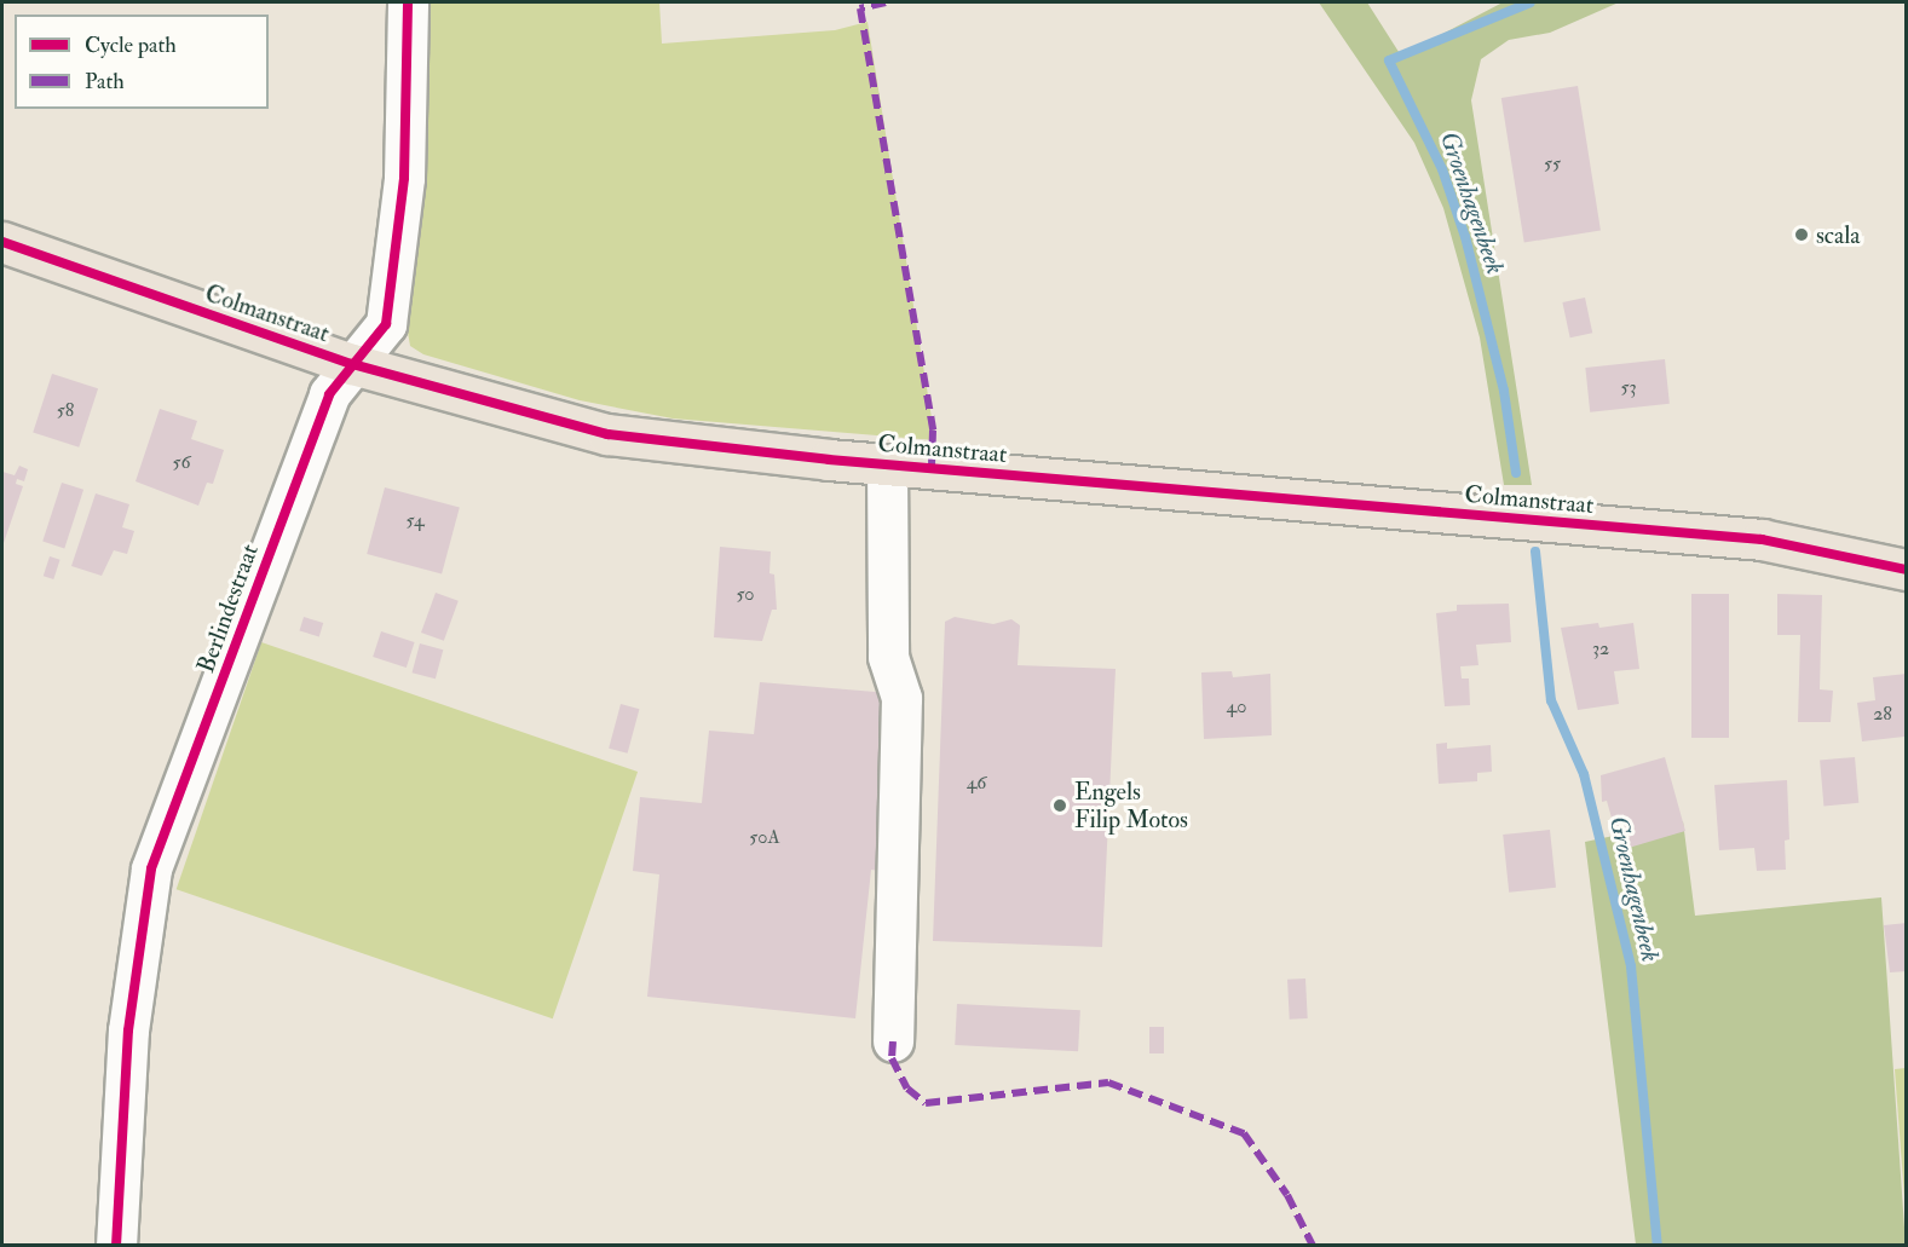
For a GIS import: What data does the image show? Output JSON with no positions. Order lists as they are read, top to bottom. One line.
{"streets":{"main road":["Colmanstraat"],"street":["Berlindestraat"]},"crossings":[["Colmanstraat","Berlindestraat"]],"water":["Groenhagenbeek"],"places":["scala","Engels Filip Motos"],"house_numbers":["55","53","58","56","54","50","32","40","28","46","50A"],"legend":["Cycle path","Path"]}
